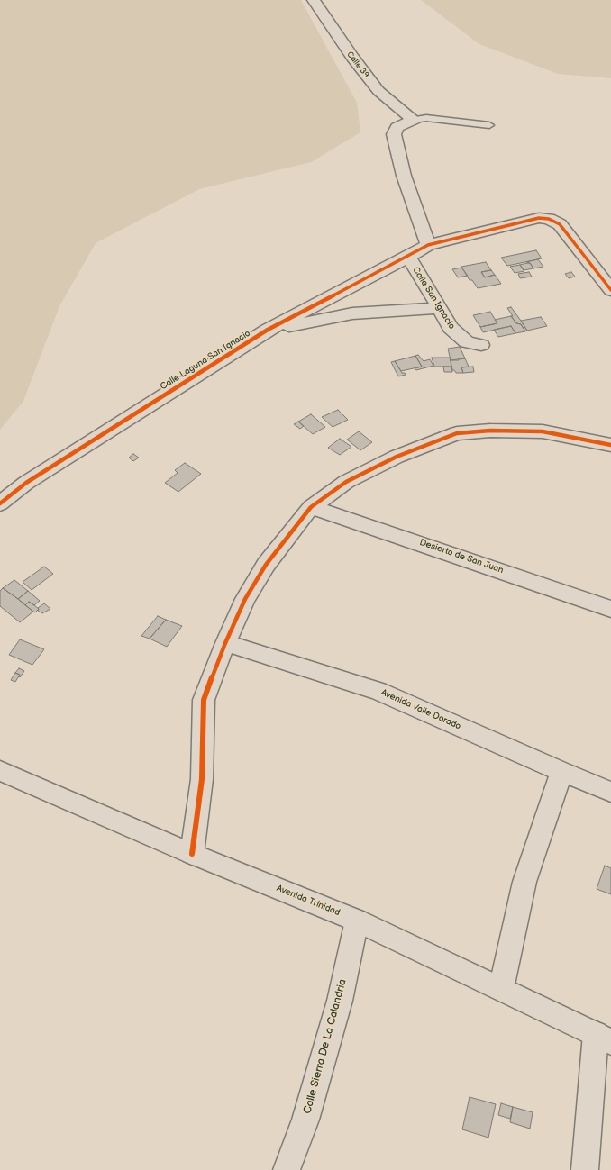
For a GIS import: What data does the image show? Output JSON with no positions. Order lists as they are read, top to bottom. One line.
{"streets":{"street":["Calle 39","Calle San Ignacio","Calle Laguna San Ignacio","Desierto de San Juan","Avenida Valle Dorado","Avenida Trinidad","Calle Sierra De La Calandria"]},"crossings":[["Calle San Ignacio","Calle Laguna San Ignacio"],["Avenida Trinidad","Calle Sierra De La Calandria"]]}
